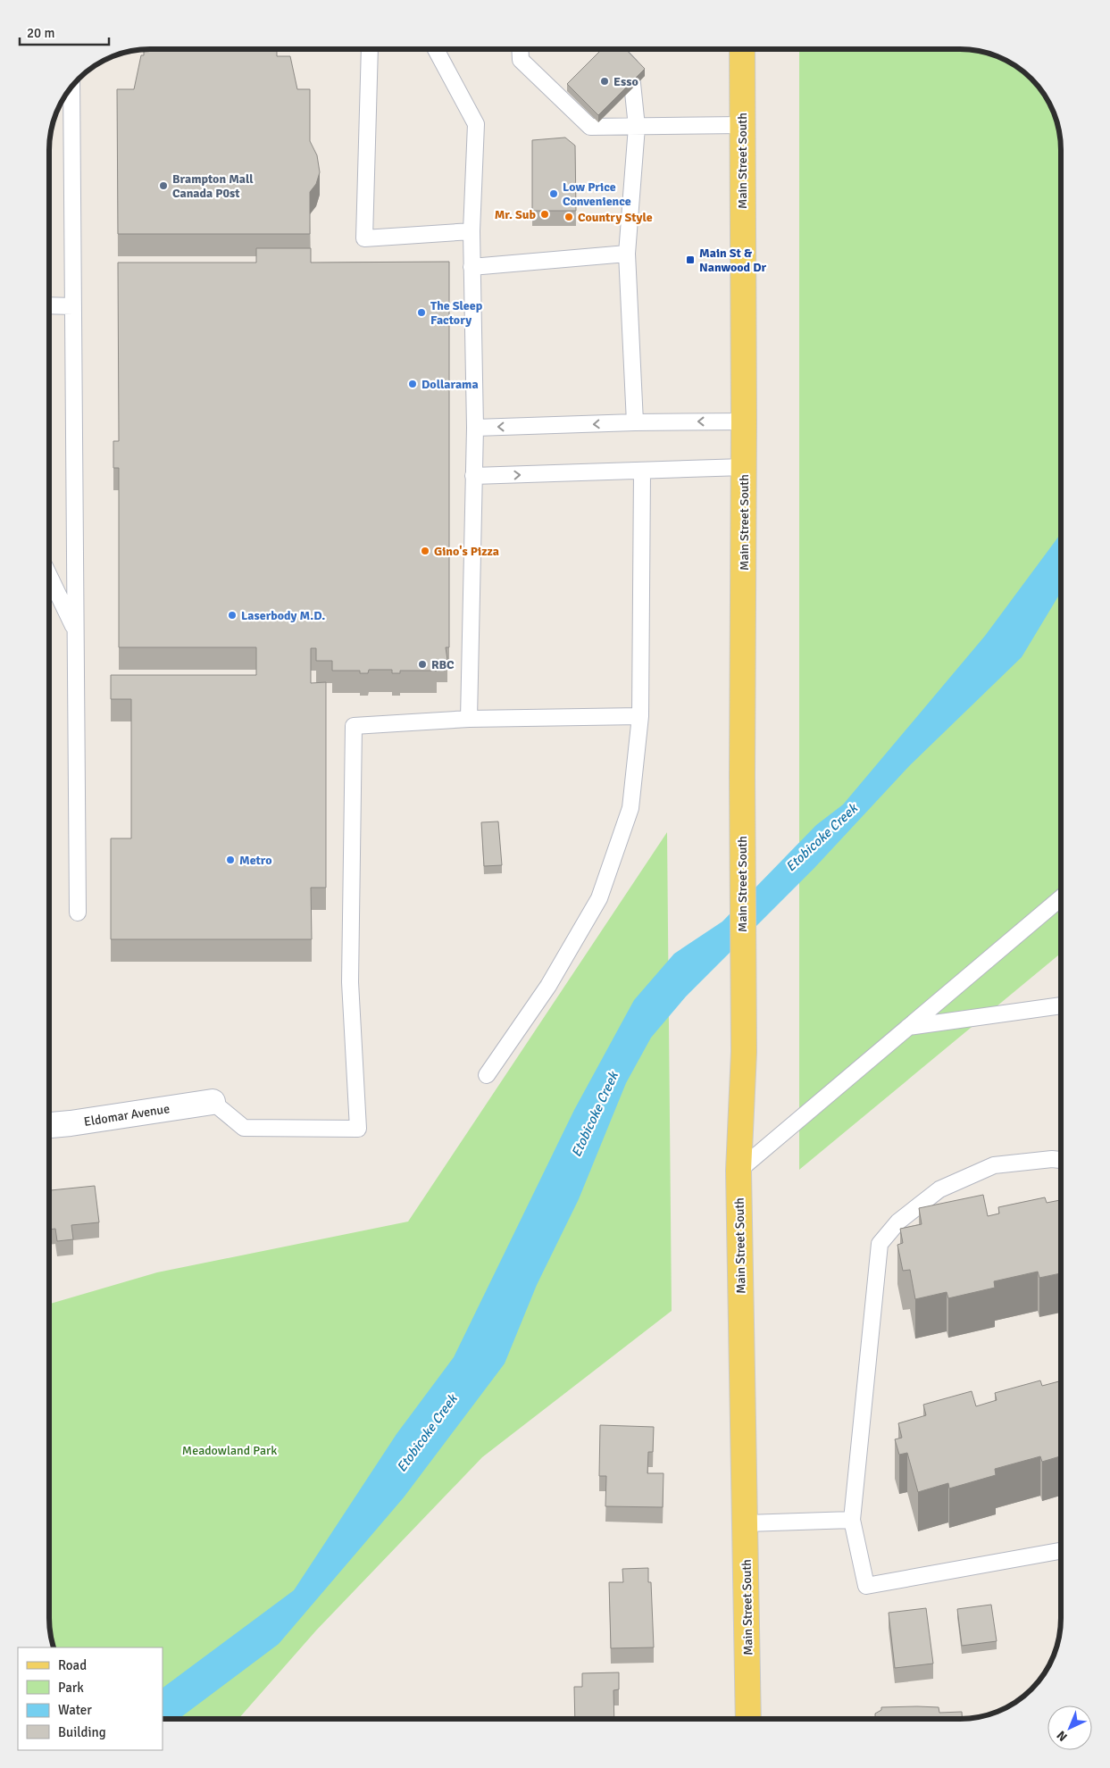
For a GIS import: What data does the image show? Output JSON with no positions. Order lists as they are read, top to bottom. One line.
{"streets":{"main road":["Main Street South"],"street":["Eldomar Avenue"]},"water":["Etobicoke Creek"],"parks":["Meadowland Park"],"places":{"other":["Esso","Brampton Mall Canada P0st","Low Price Convenience","Mr. Sub","Country Style","The Sleep Factory","Dollarama","Gino's Pizza","Laserbody M.D.","RBC","Metro"],"transit":["Main St & Nanwood Dr"]},"legend":["Road","Park","Water","Building"],"scale_bar":"20 m","north":"bottom left"}
